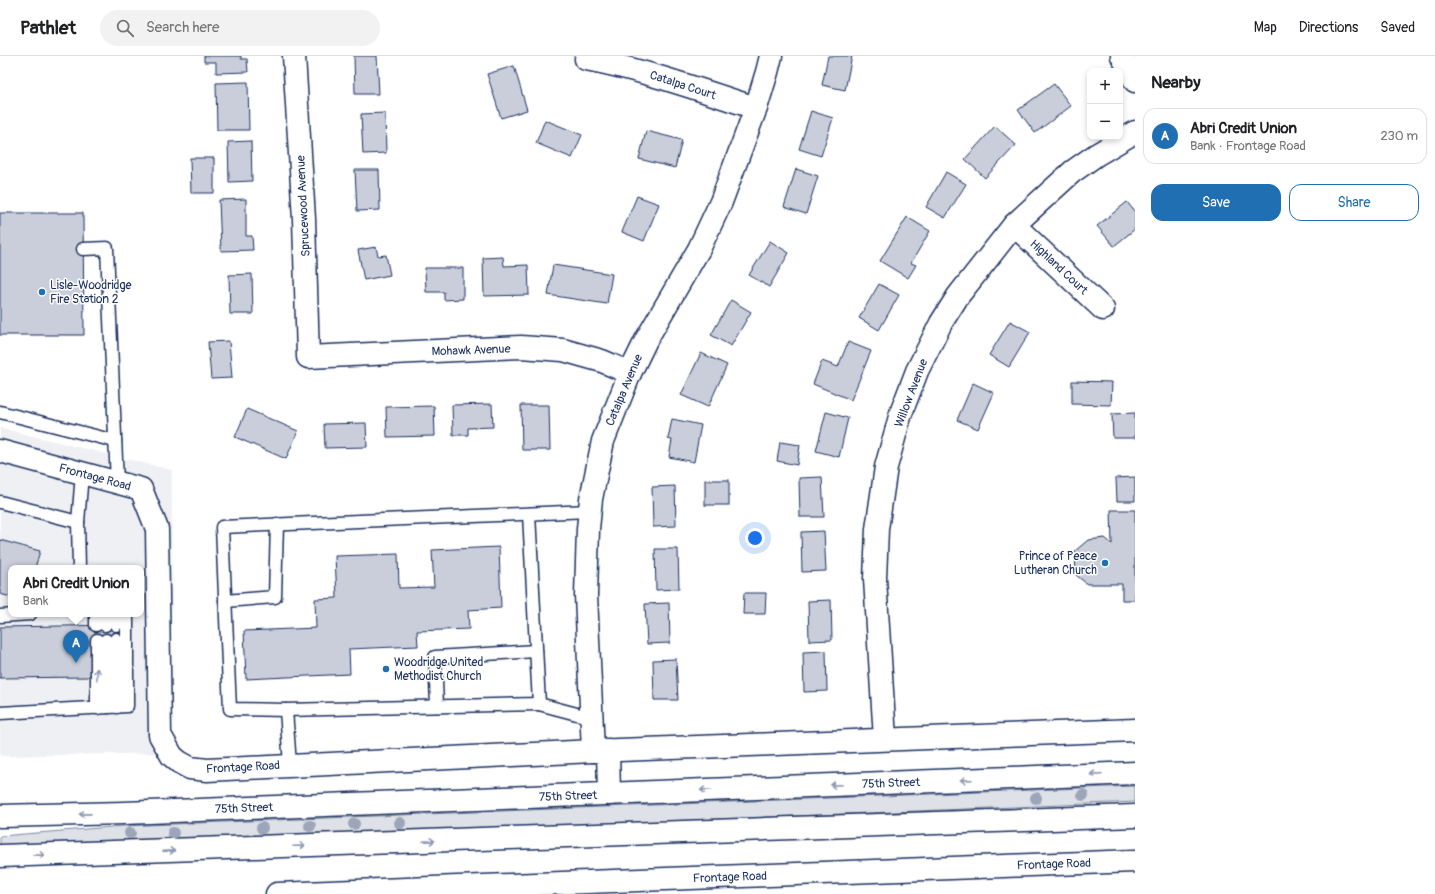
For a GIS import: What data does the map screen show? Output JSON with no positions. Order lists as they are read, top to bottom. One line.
{"streets":{"street":["Catalpa Court","Sprucewood Avenue","Highland Court","Mohawk Avenue","Catalpa Avenue","Willow Avenue","Frontage Road","75th Street"]},"crossings":[["Catalpa Court","Catalpa Avenue"],["Sprucewood Avenue","Mohawk Avenue"],["Highland Court","Willow Avenue"],["Mohawk Avenue","Catalpa Avenue"],["Catalpa Avenue","Frontage Road"],["Catalpa Avenue","75th Street"],["Willow Avenue","Frontage Road"]],"places":["Lisle-Woodridge Fire Station 2","Prince of Peace Lutheran Church","Woodridge United Methodist Church"],"page":{"header":"Pathlet","search":"Search here","nav":["Map","Directions","Saved"],"heading":"Nearby","map_buttons":["+","−"],"list":[{"mark":"A","name":"Abri Credit Union","note":"Bank · Frontage Road","value":"230 m"}],"buttons":["Save","Share"],"popup":["Abri Credit Union","Bank"],"pins":"A"}}
